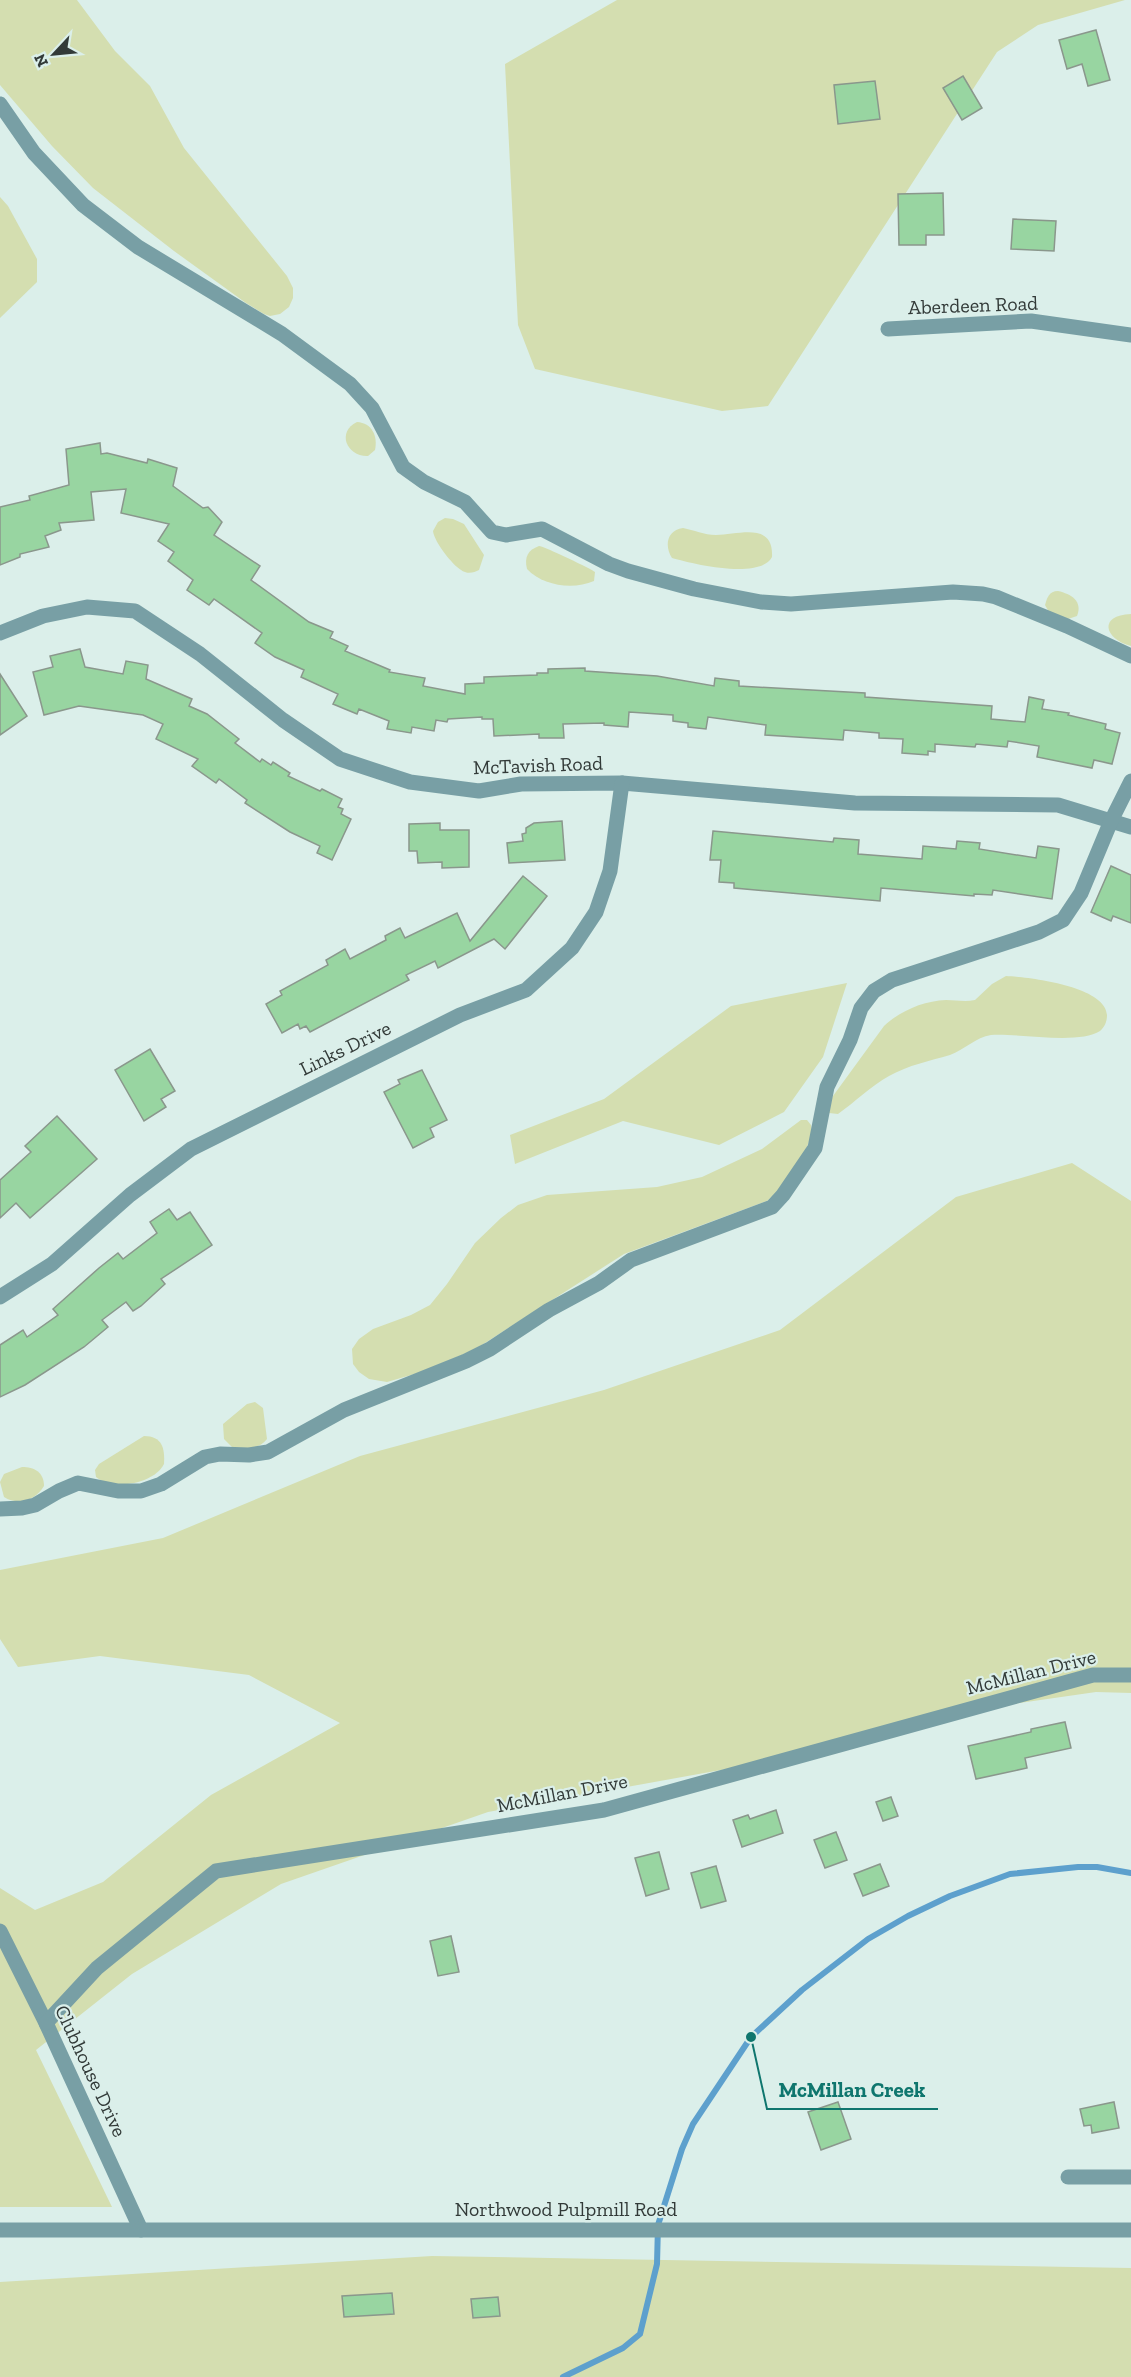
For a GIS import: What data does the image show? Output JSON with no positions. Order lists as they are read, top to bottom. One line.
{"streets":{"street":["Aberdeen Road","McTavish Road","Links Drive","McMillan Drive","Clubhouse Drive","Northwood Pulpmill Road"]},"crossings":[["McTavish Road","Links Drive"],["McMillan Drive","Clubhouse Drive"],["Clubhouse Drive","Northwood Pulpmill Road"]],"places":["McMillan Creek"],"north":"bottom left"}
